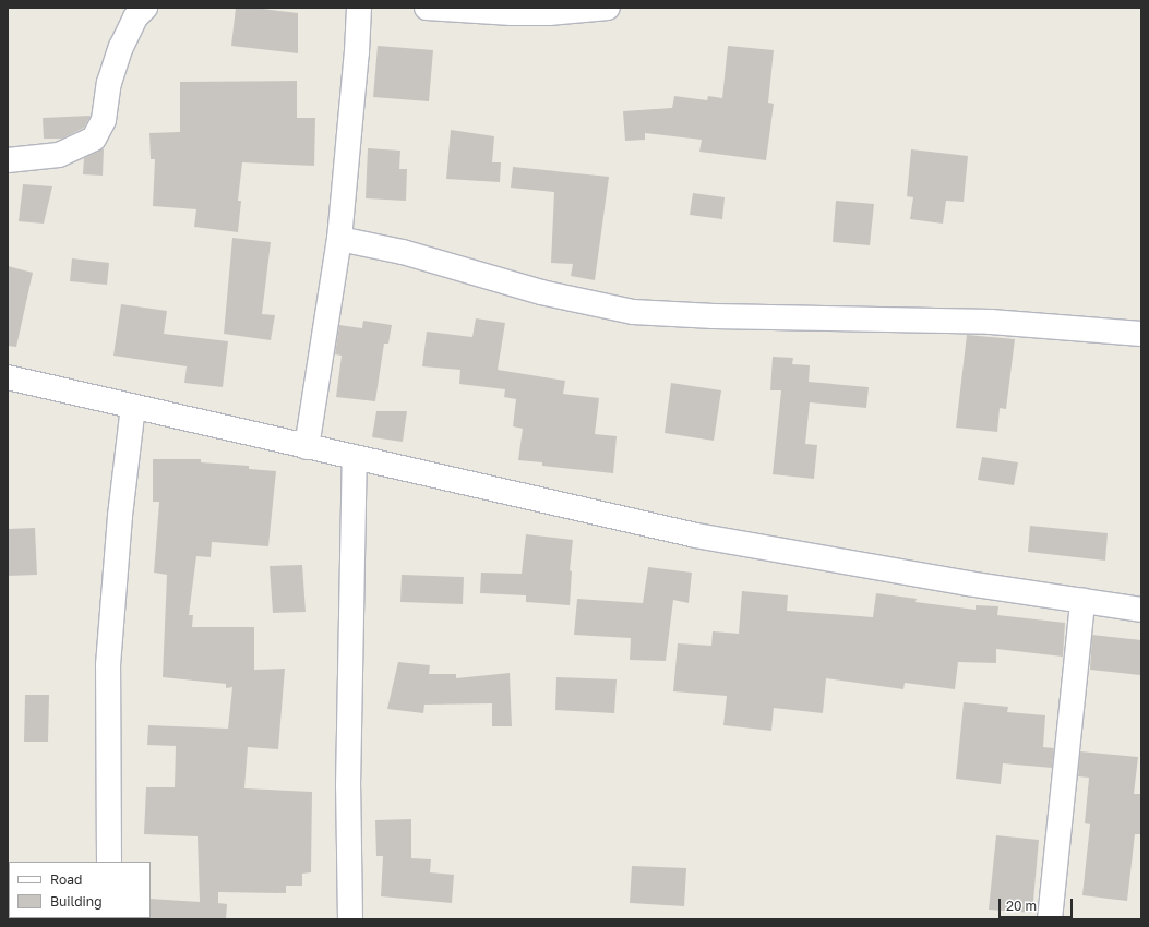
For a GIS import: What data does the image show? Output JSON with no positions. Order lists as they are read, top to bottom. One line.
{"legend":["Road","Building"],"scale_bar":"20 m"}
